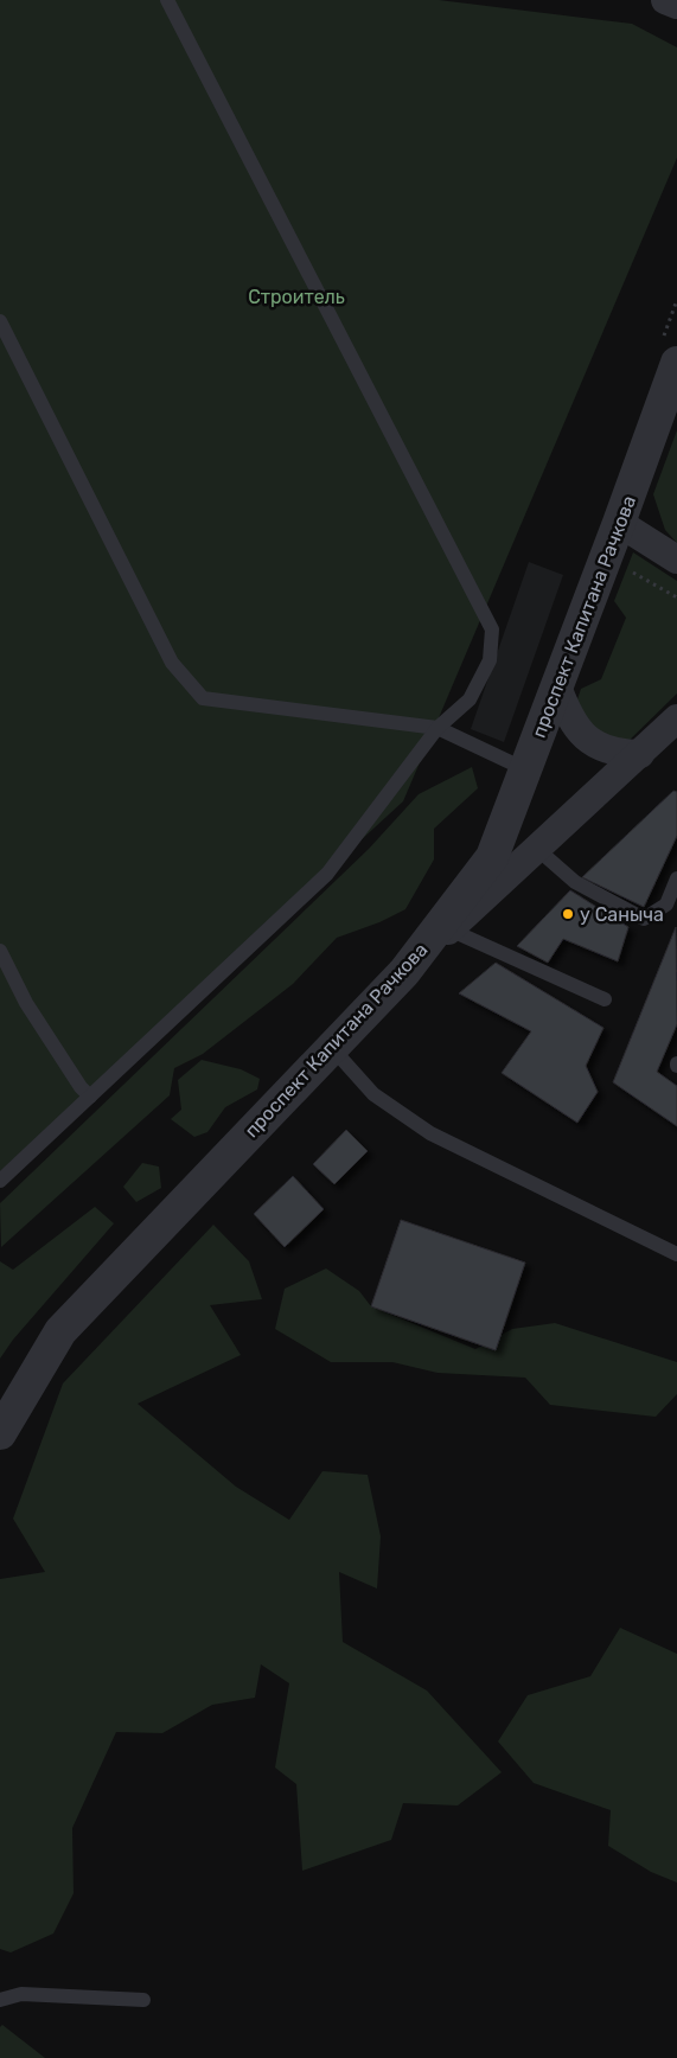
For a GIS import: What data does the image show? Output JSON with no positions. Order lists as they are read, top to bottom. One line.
{"streets":{"street":["проспект Капитана Рачкова"]},"parks":["Строитель"],"places":["у Саныча"]}
